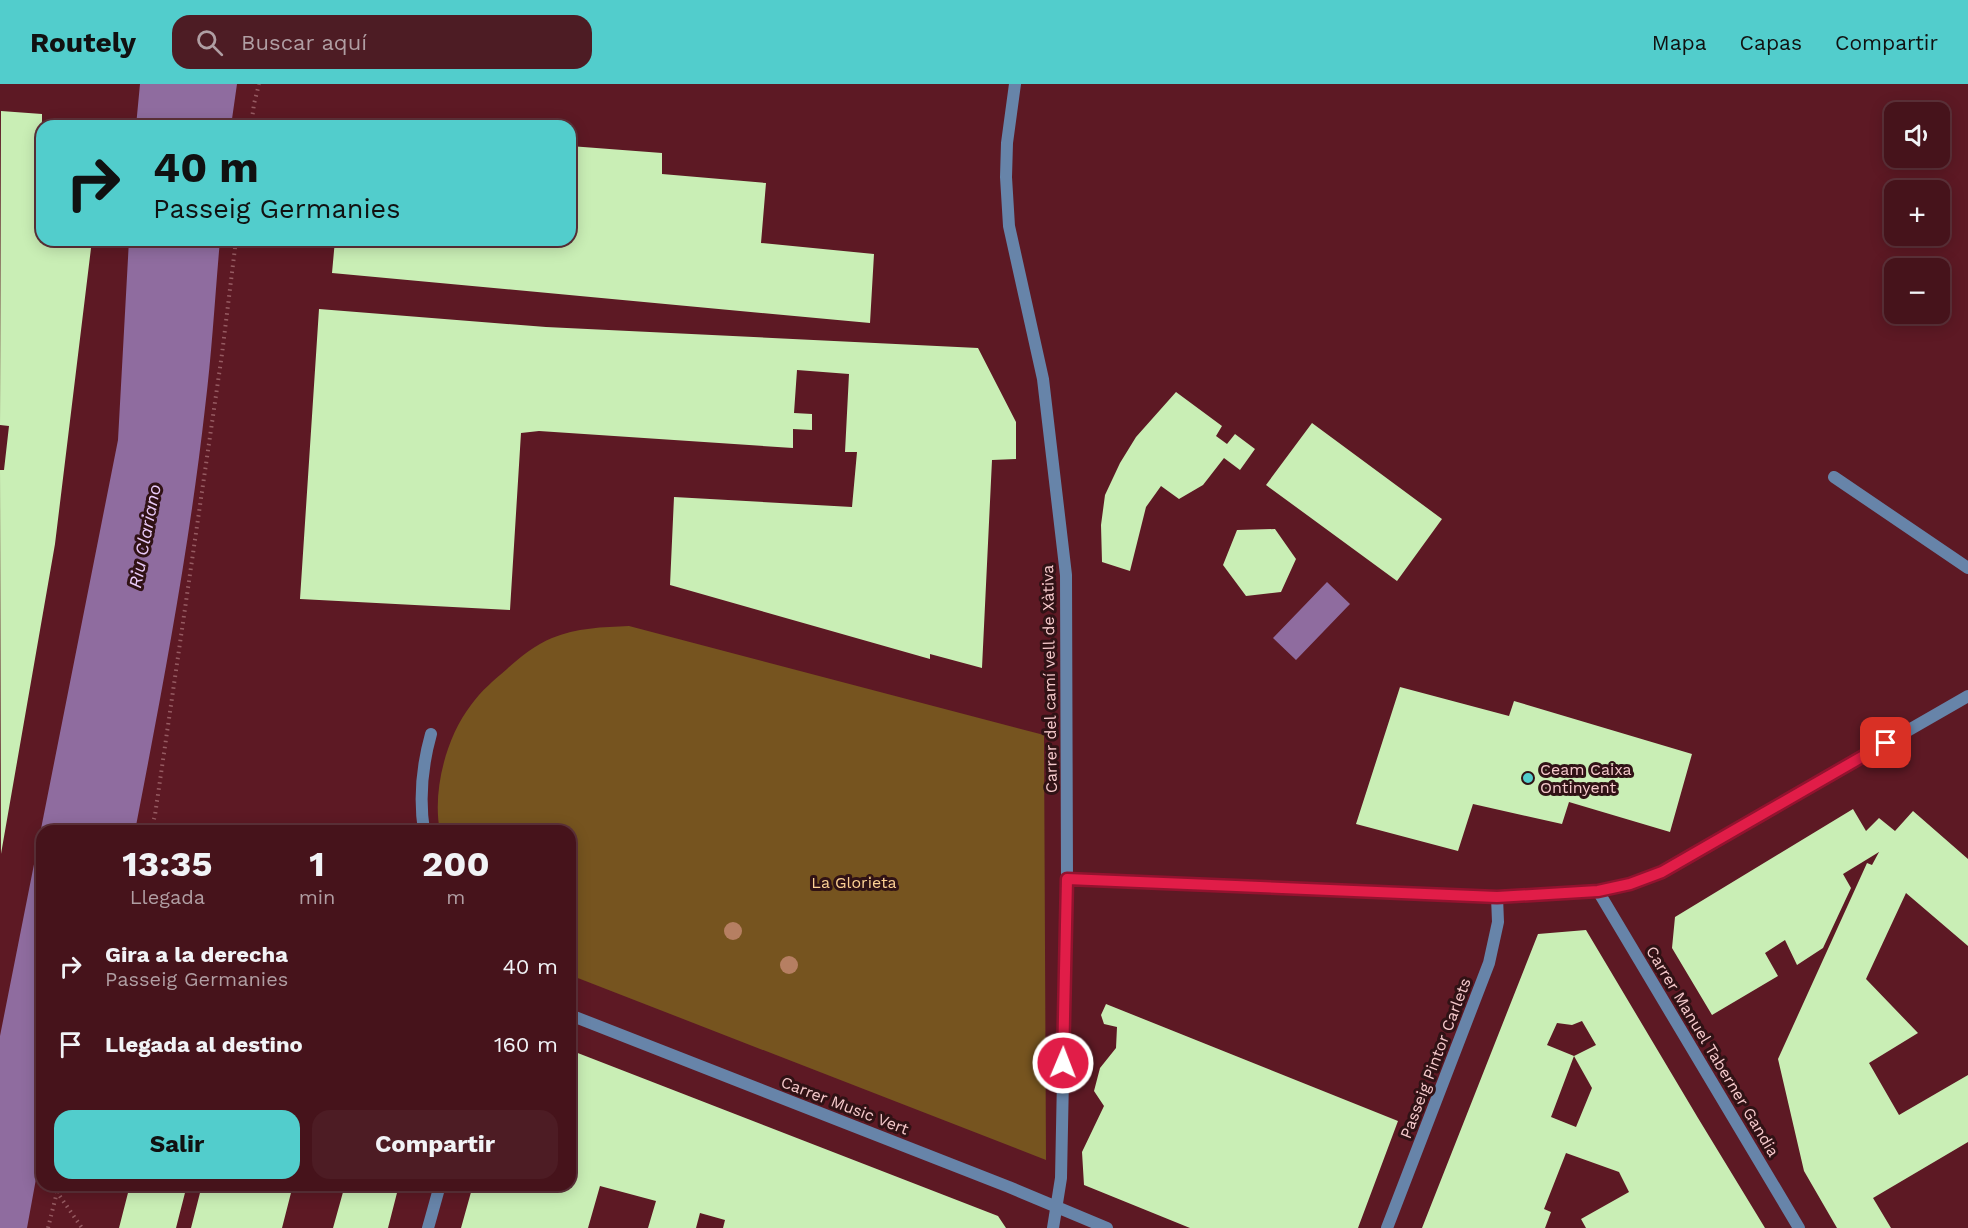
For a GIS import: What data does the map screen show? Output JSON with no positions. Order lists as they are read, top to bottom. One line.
{"streets":{"street":["Carrer del camí vell de Xàtiva","Carrer Manuel Taberner Gandia","Passeig Pintor Carlets","Carrer Music Vert"]},"crossings":[["Carrer del camí vell de Xàtiva","Carrer Music Vert"]],"water":["Riu Clariano"],"parks":["La Glorieta"],"places":["Ceam Caixa Ontinyent"],"page":{"header":"Routely","search":"Buscar aquí","nav":["Mapa","Capas","Compartir"],"map_buttons":["+","−"],"turn":["40 m","Passeig Germanies"],"eta":["13:35","Llegada","1","min","200","m"],"list":[{"name":"Gira a la derecha","note":"Passeig Germanies","value":"40 m"},{"name":"Llegada al destino","value":"160 m"}],"buttons":["Salir","Compartir"]}}
